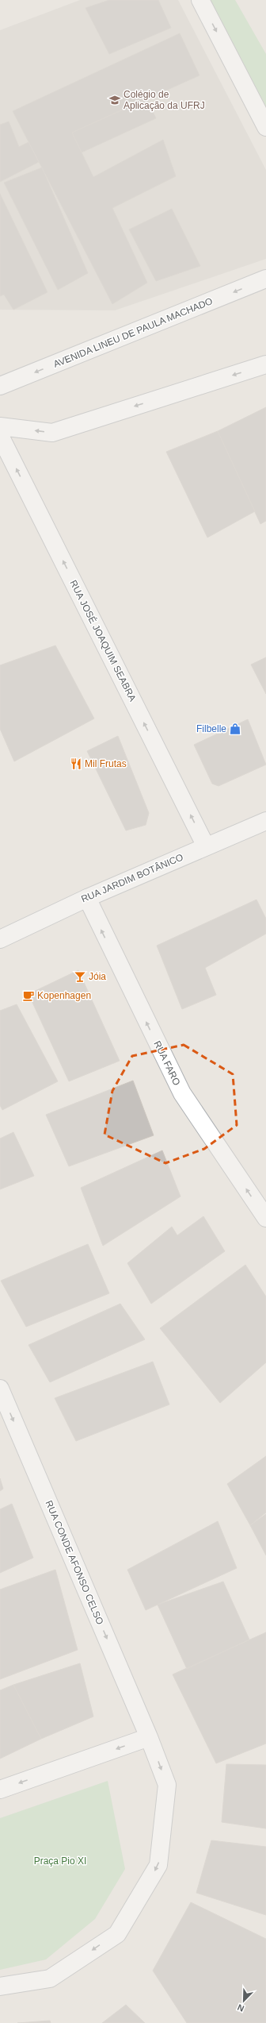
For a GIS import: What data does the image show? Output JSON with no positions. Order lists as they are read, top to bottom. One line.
{"streets":{"street":["AVENIDA LINEU DE PAULA MACHADO","RUA JOSÉ JOAQUIM SEABRA","RUA JARDIM BOTÂNICO","RUA FARO","RUA CONDE AFONSO CELSO"]},"crossings":[["RUA JOSÉ JOAQUIM SEABRA","RUA JARDIM BOTÂNICO"],["RUA JARDIM BOTÂNICO","RUA FARO"]],"one_way":["RUA JOSÉ JOAQUIM SEABRA","RUA FARO","RUA CONDE AFONSO CELSO"],"parks":["Praça Pio XI"],"places":{"school or university":["Colégio de Aplicação da UFRJ"],"shop":["Filbelle"],"restaurant":["Mil Frutas"],"bar":["Jóia"],"cafe":["Kopenhagen"]},"north":"bottom left"}
